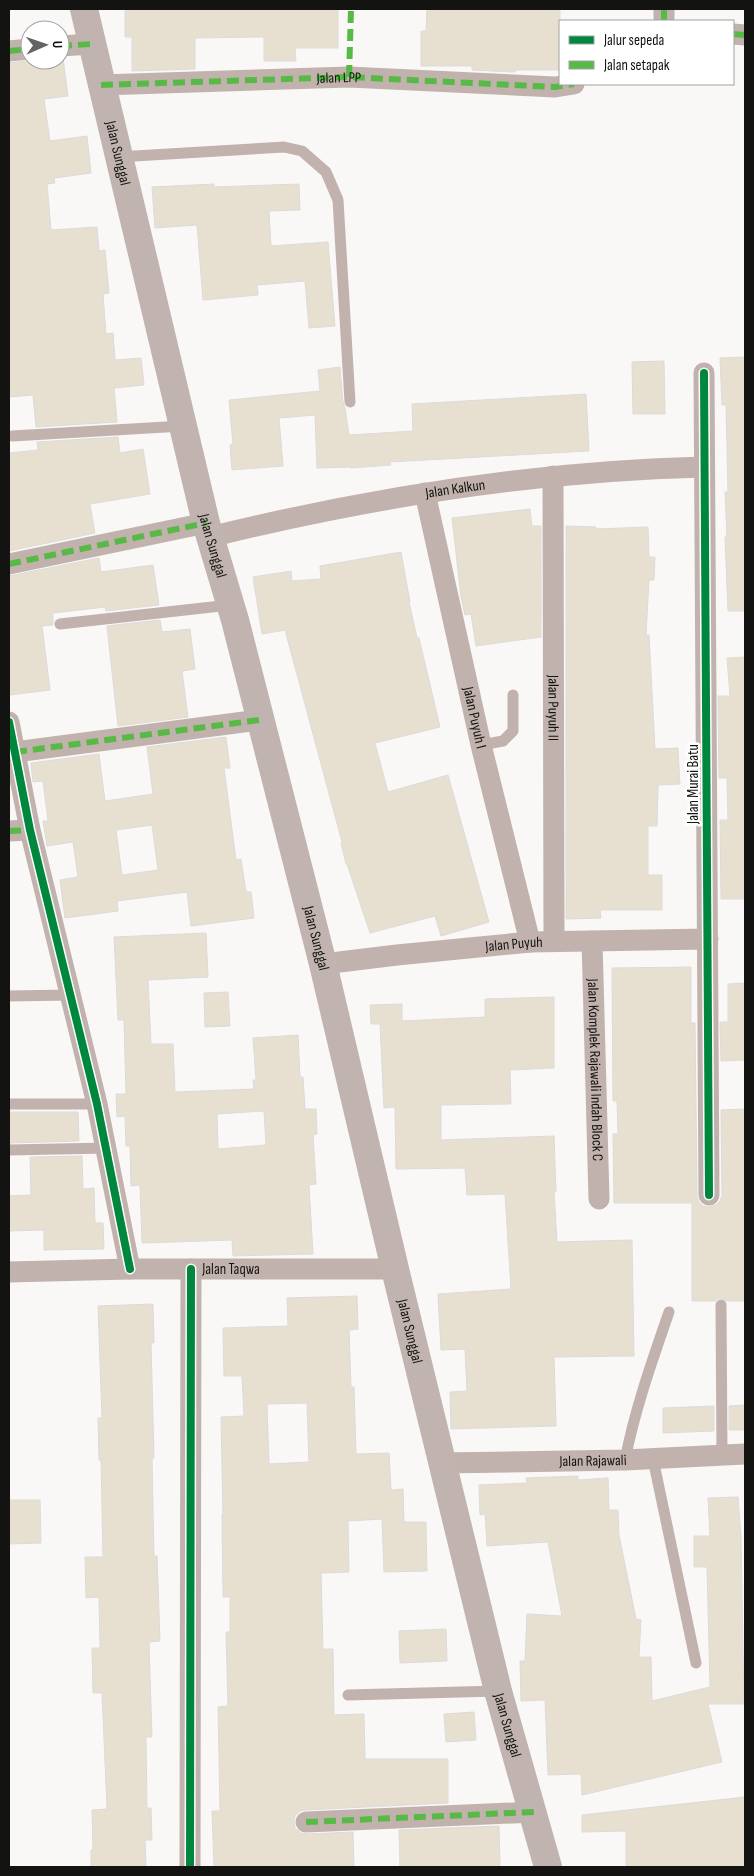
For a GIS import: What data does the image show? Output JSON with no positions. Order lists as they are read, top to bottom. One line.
{"streets":{"main road":["Jalan Sunggal"],"street":["Jalan LPP","Jalan Kalkun","Jalan Puyuh II","Jalan Puyuh I","Jalan Murai Batu","Jalan Puyuh","Jalan Komplek Rajawali Indah Block C","Jalan Taqwa","Jalan Rajawali"]},"crossings":[["Jalan LPP","Jalan Sunggal"],["Jalan Sunggal","Jalan Kalkun"],["Jalan Sunggal","Jalan Puyuh"],["Jalan Sunggal","Jalan Taqwa"],["Jalan Sunggal","Jalan Rajawali"],["Jalan Kalkun","Jalan Puyuh II"],["Jalan Kalkun","Jalan Puyuh I"],["Jalan Kalkun","Jalan Murai Batu"],["Jalan Puyuh II","Jalan Puyuh"],["Jalan Puyuh I","Jalan Puyuh"],["Jalan Murai Batu","Jalan Puyuh"],["Jalan Puyuh","Jalan Komplek Rajawali Indah Block C"]],"legend":["Jalur sepeda","Jalan setapak"],"north":"right"}
